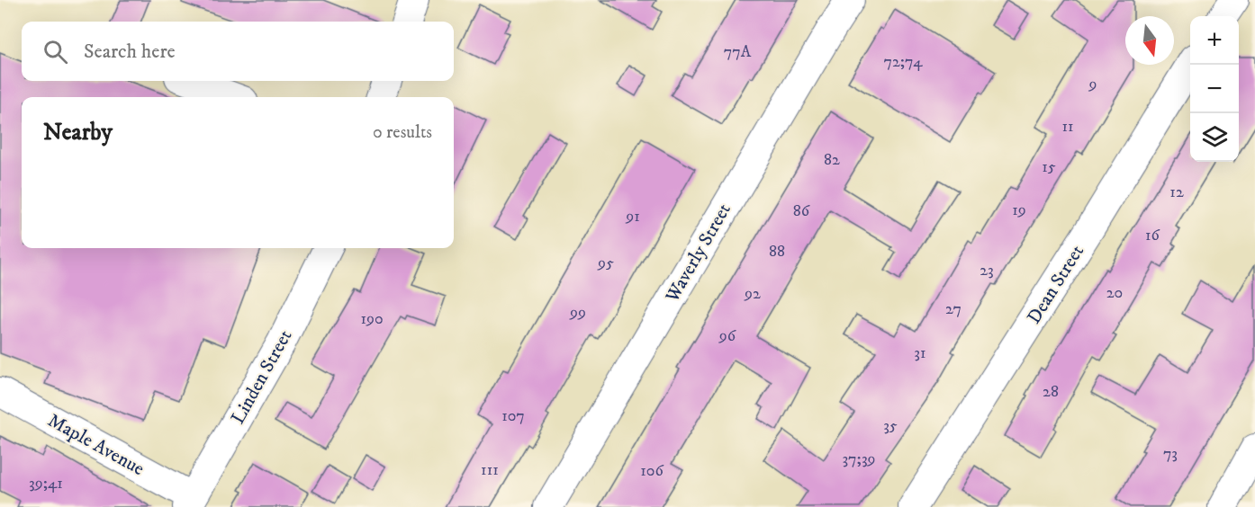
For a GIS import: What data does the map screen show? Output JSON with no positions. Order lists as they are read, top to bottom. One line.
{"streets":{"street":["Waverly Street","Dean Street","Linden Street","Maple Avenue"]},"crossings":[["Linden Street","Maple Avenue"]],"house_numbers":["77A","72;74","9","11","82","15","12","19","86","91","16","88","95","23","20","92","27","99","190","96","31","28","107","35","73","37;39","111","106","39;41"],"north":"bottom","page":{"map_buttons":["+","−"],"search":"Search here","heading":["Nearby","0 results"]}}
